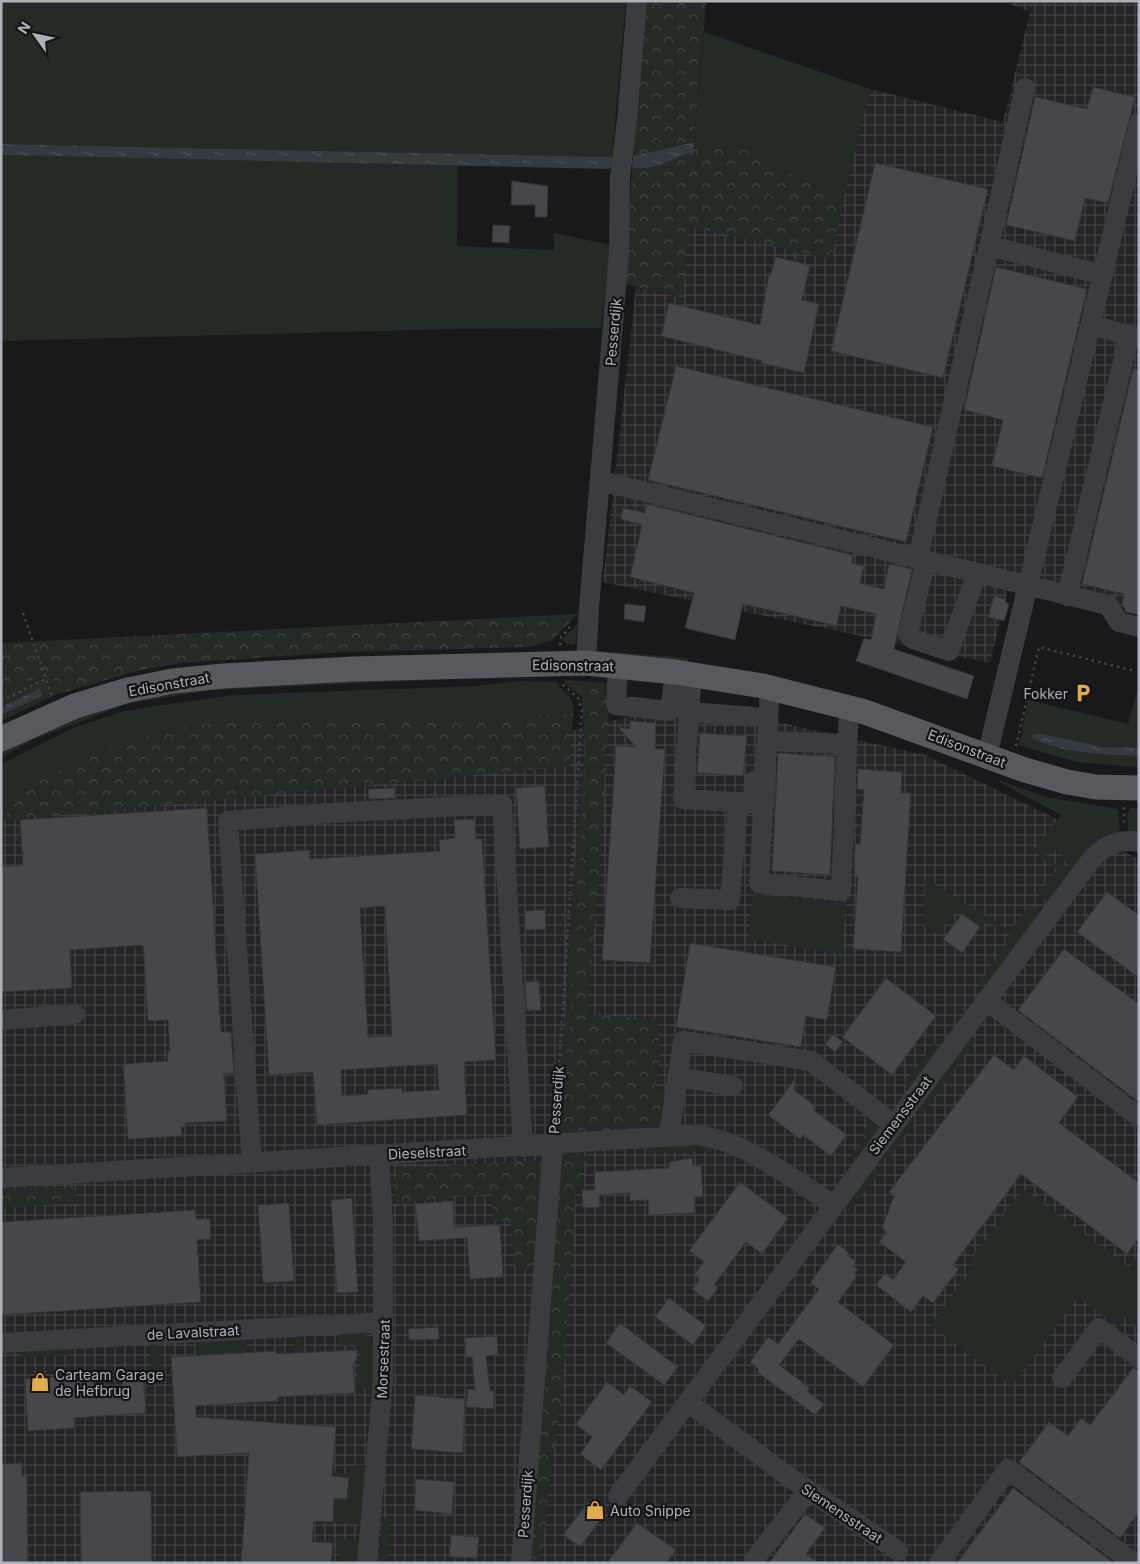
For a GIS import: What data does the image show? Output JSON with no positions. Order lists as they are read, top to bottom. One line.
{"streets":{"main road":["Edisonstraat"],"street":["Pesserdijk","Siemensstraat","Dieselstraat","de Lavalstraat","Morsestraat"]},"crossings":[["Pesserdijk","Edisonstraat"],["Pesserdijk","Dieselstraat"],["Siemensstraat","Dieselstraat"],["Dieselstraat","Morsestraat"],["de Lavalstraat","Morsestraat"]],"places":{"parking":["Fokker"],"shop":["Carteam Garage de Hefbrug","Auto Snippe"]},"north":"top left"}
